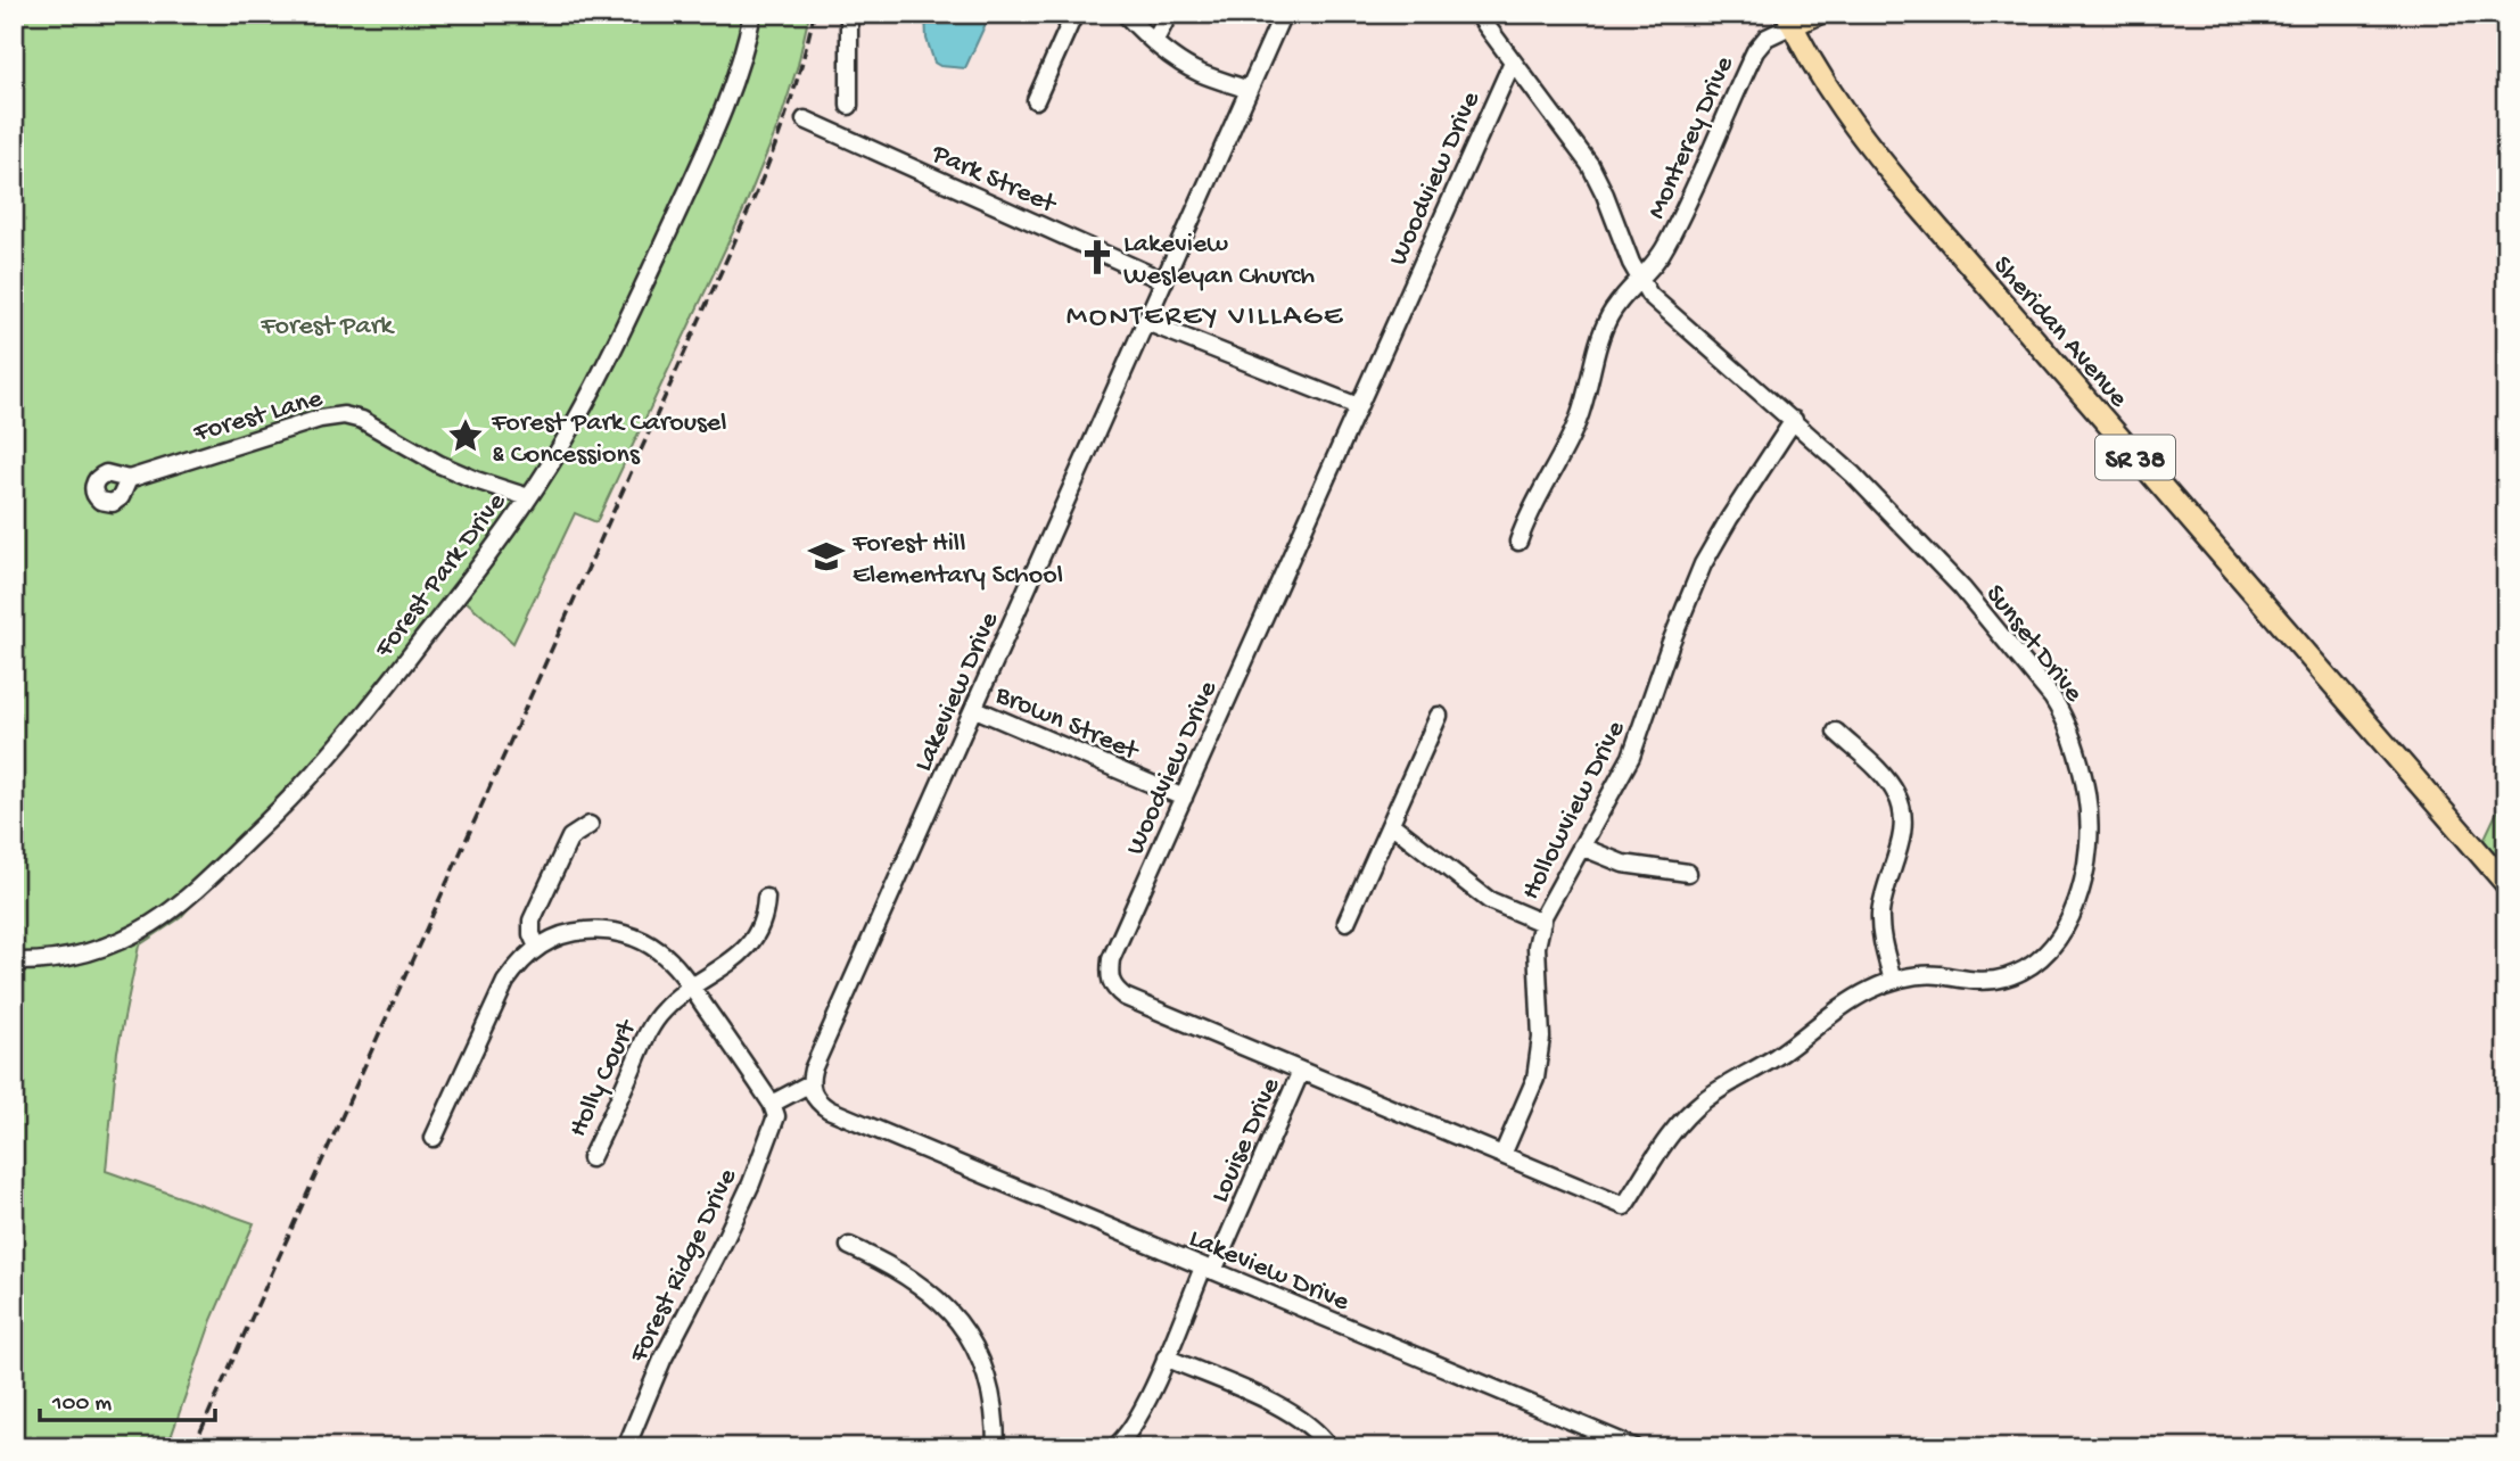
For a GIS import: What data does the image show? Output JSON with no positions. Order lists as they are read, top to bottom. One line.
{"streets":{"main road":["Sheridan Avenue","SR 38"],"street":["Monterey Drive","Park Street","Woodview Drive","Forest Lane","Forest Park Drive","Sunset Drive","Lakeview Drive","Brown Street","Hollowview Drive","Holly Court","Louise Drive","Forest Ridge Drive"]},"crossings":[["Monterey Drive","Sheridan Avenue"],["Monterey Drive","Sunset Drive"],["Park Street","Lakeview Drive"],["Woodview Drive","Sunset Drive"],["Woodview Drive","Brown Street"],["Woodview Drive","Hollowview Drive"],["Woodview Drive","Louise Drive"],["Forest Lane","Forest Park Drive"],["Sunset Drive","Hollowview Drive"],["Lakeview Drive","Brown Street"],["Lakeview Drive","Louise Drive"]],"districts":["MONTEREY VILLAGE"],"parks":["Forest Park"],"places":{"church":["Lakeview Wesleyan Church"],"place":["Forest Park Carousel & Concessions"],"school or university":["Forest Hill Elementary School"]},"scale_bar":"100 m"}
